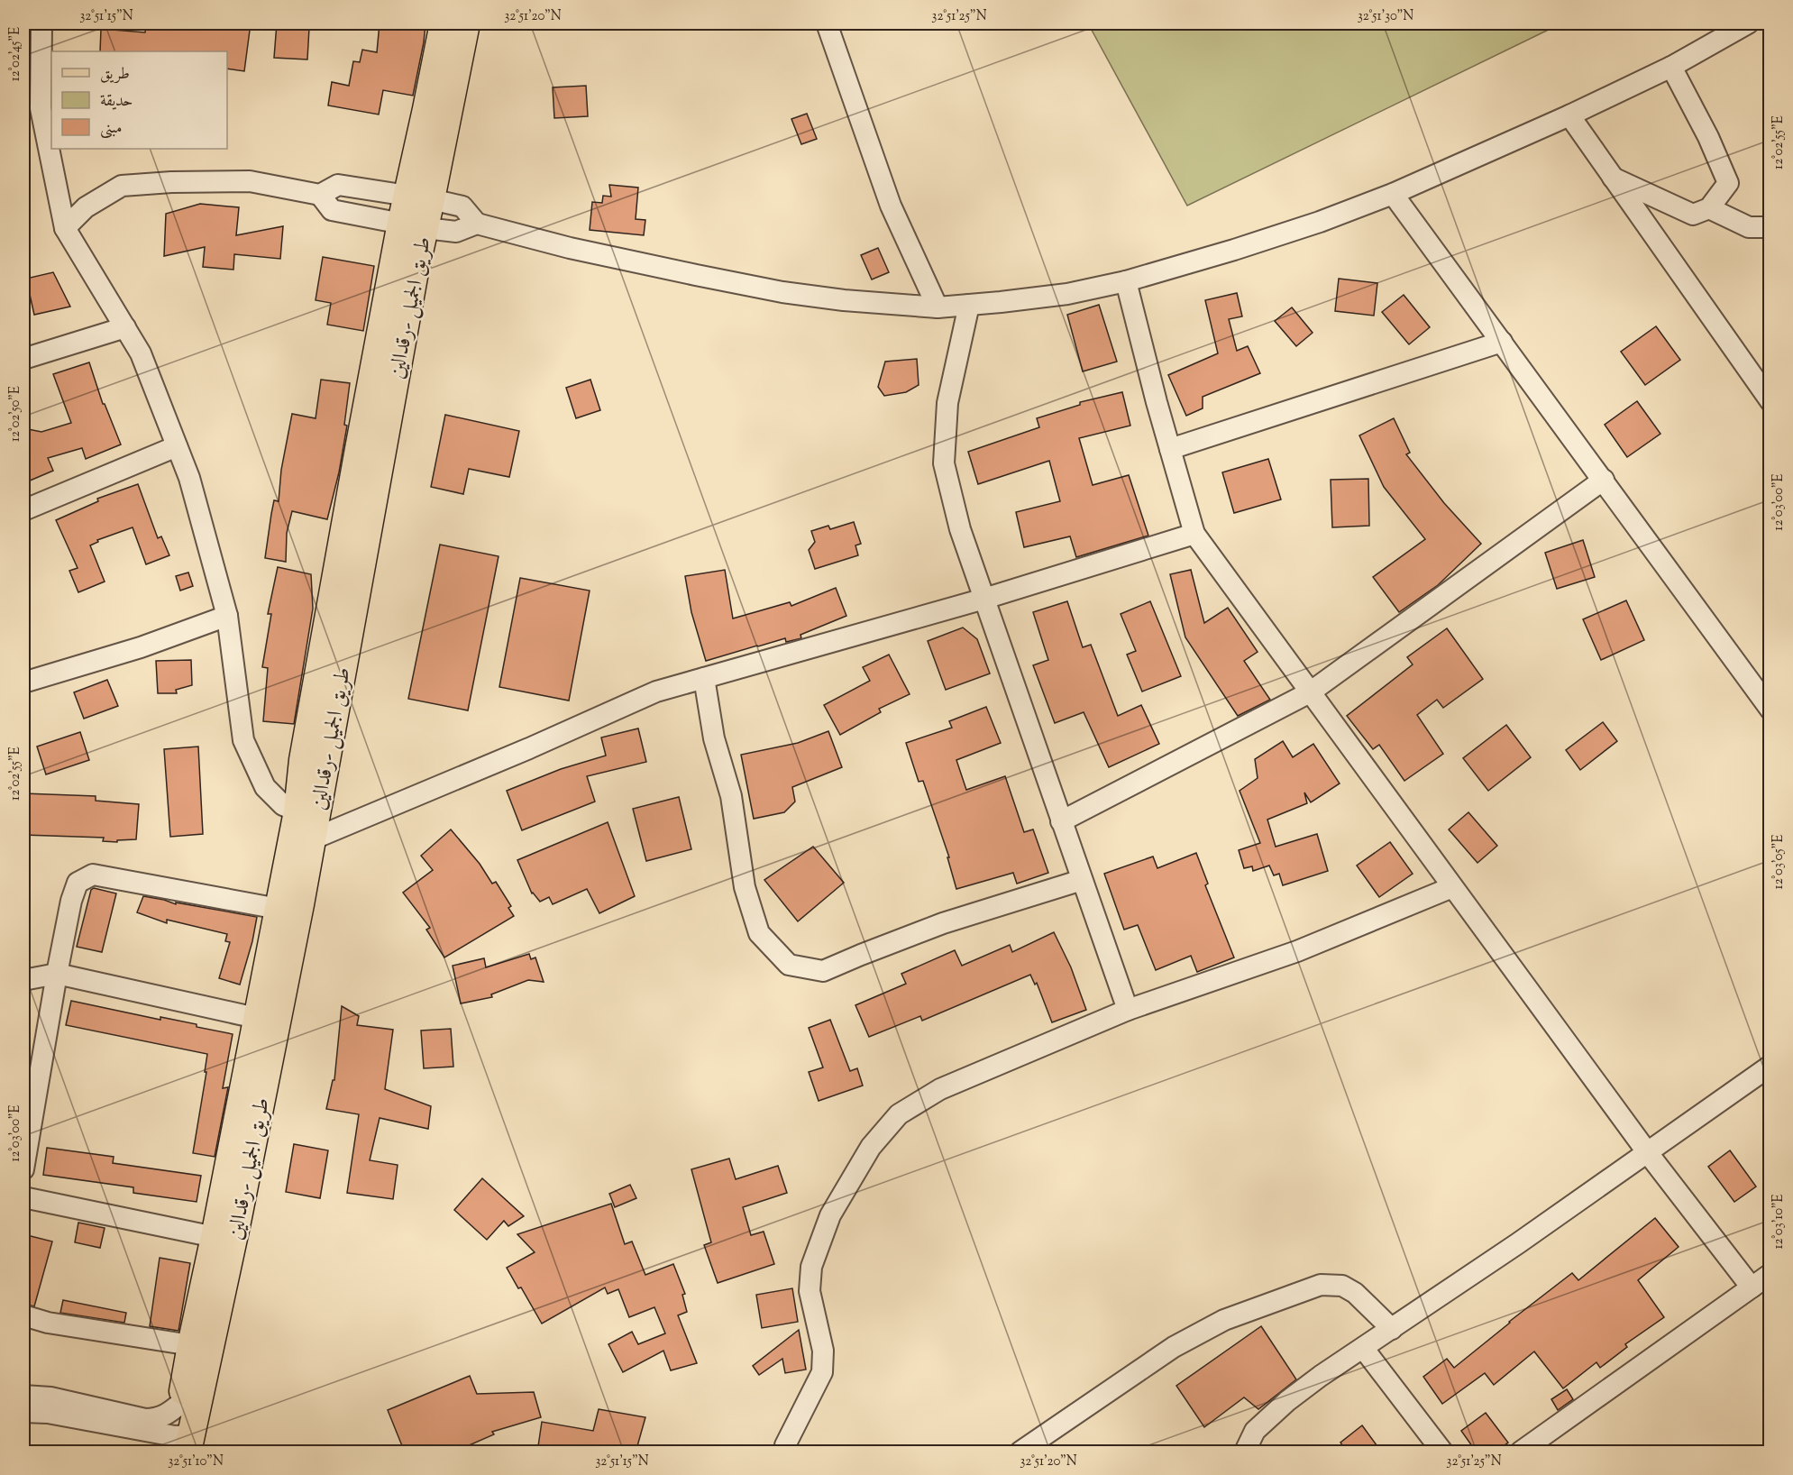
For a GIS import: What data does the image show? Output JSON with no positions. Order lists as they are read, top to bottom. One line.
{"streets":{"main road":["طريق الجميل -رقدالين"]},"legend":["طريق","حديقة","مبنى"],"coordinates":["32°51'15\"N","32°51'20\"N","32°51'25\"N","32°51'30\"N","12°02'45\"E","12°02'55\"E","12°02'50\"E","12°03'00\"E","12°03'05\"E","12°03'10\"E","32°51'10\"N"]}
